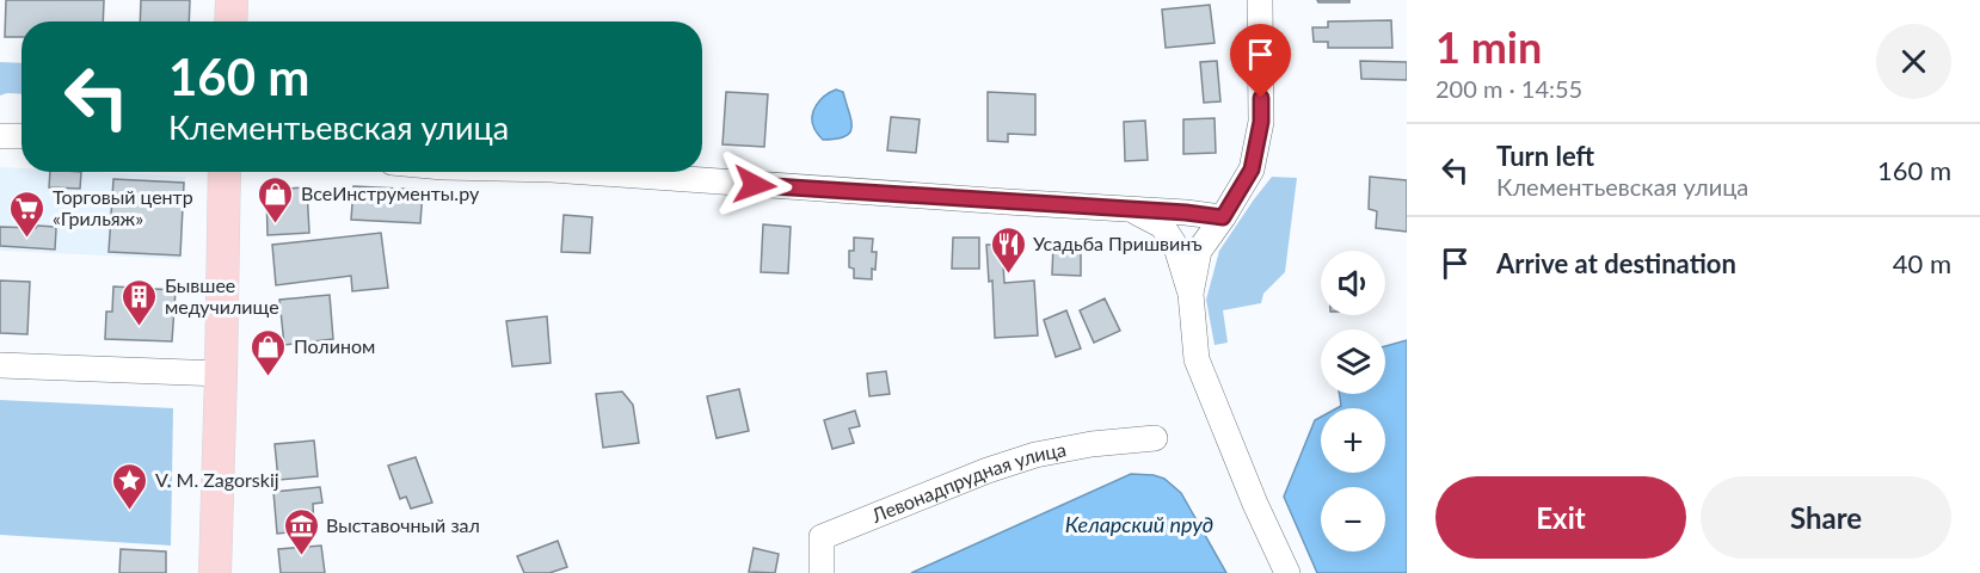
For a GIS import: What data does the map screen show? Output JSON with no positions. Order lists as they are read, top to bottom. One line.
{"streets":{"street":["Левонадпрудная улица"]},"water":["Келарский пруд"],"places":{"shop":["ВсеИнструменты.ру","Полином"],"supermarket":["Торговый центр «Грильяж»"],"restaurant":["Усадьба Пришвинъ"],"building":["Бывшее медучилище"],"place":["V. M. Zagorskij"],"museum":["Выставочный зал"]},"page":{"heading":["1 min","200 m · 14:55"],"turn":["160 m","Клементьевская улица"],"list":[{"name":"Turn left","note":"Клементьевская улица","value":"160 m"},{"name":"Arrive at destination","value":"40 m"}],"map_buttons":["+","−"],"buttons":["Exit","Share"]}}
